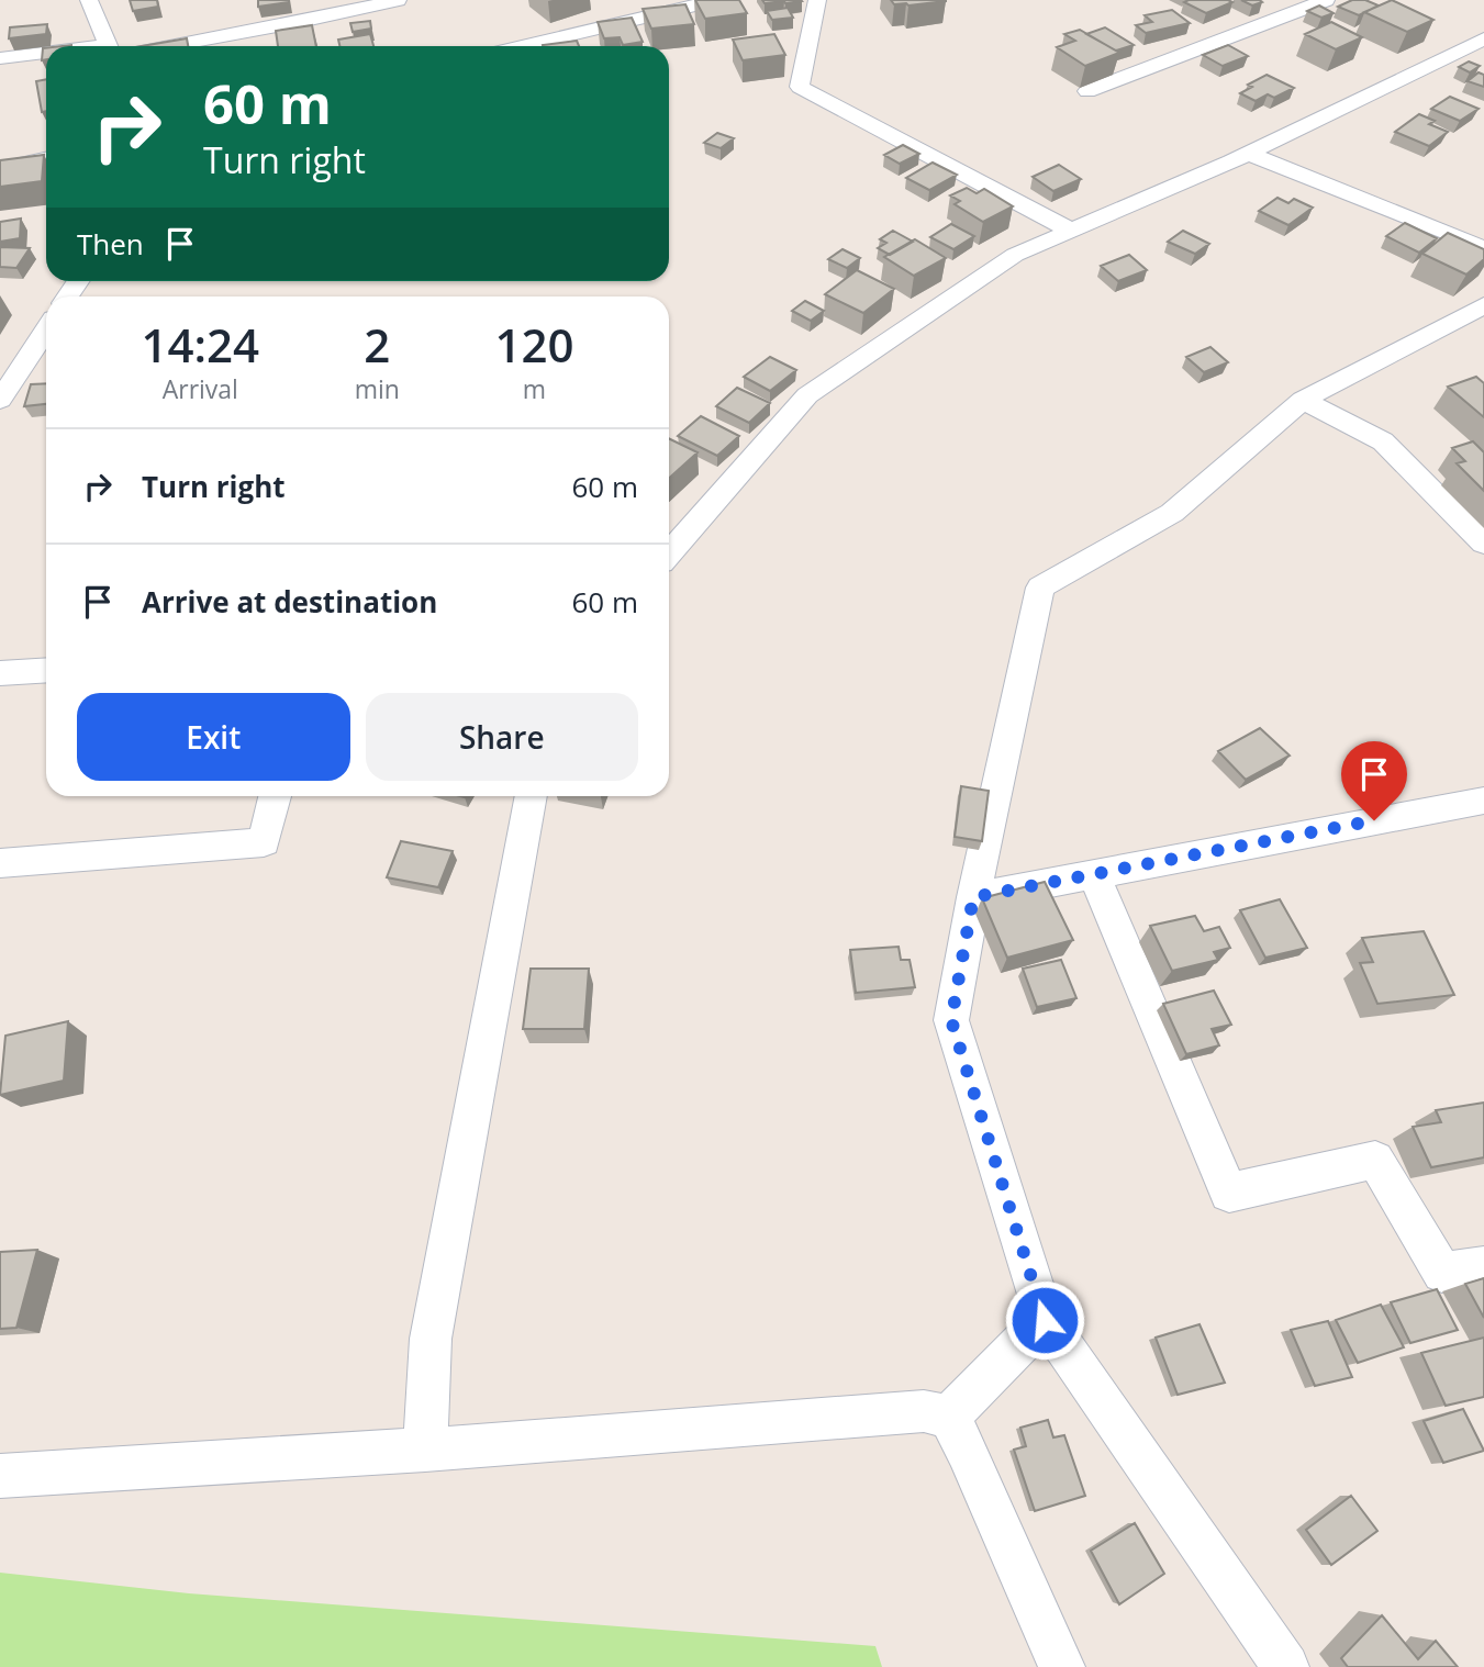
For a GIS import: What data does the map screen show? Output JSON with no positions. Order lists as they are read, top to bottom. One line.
{"page":{"turn":["60 m","Turn right"],"then":"Then","eta":["14:24","Arrival","2","min","120","m"],"list":[{"name":"Turn right","value":"60 m"},{"name":"Arrive at destination","value":"60 m"}],"buttons":["Exit","Share"]}}
